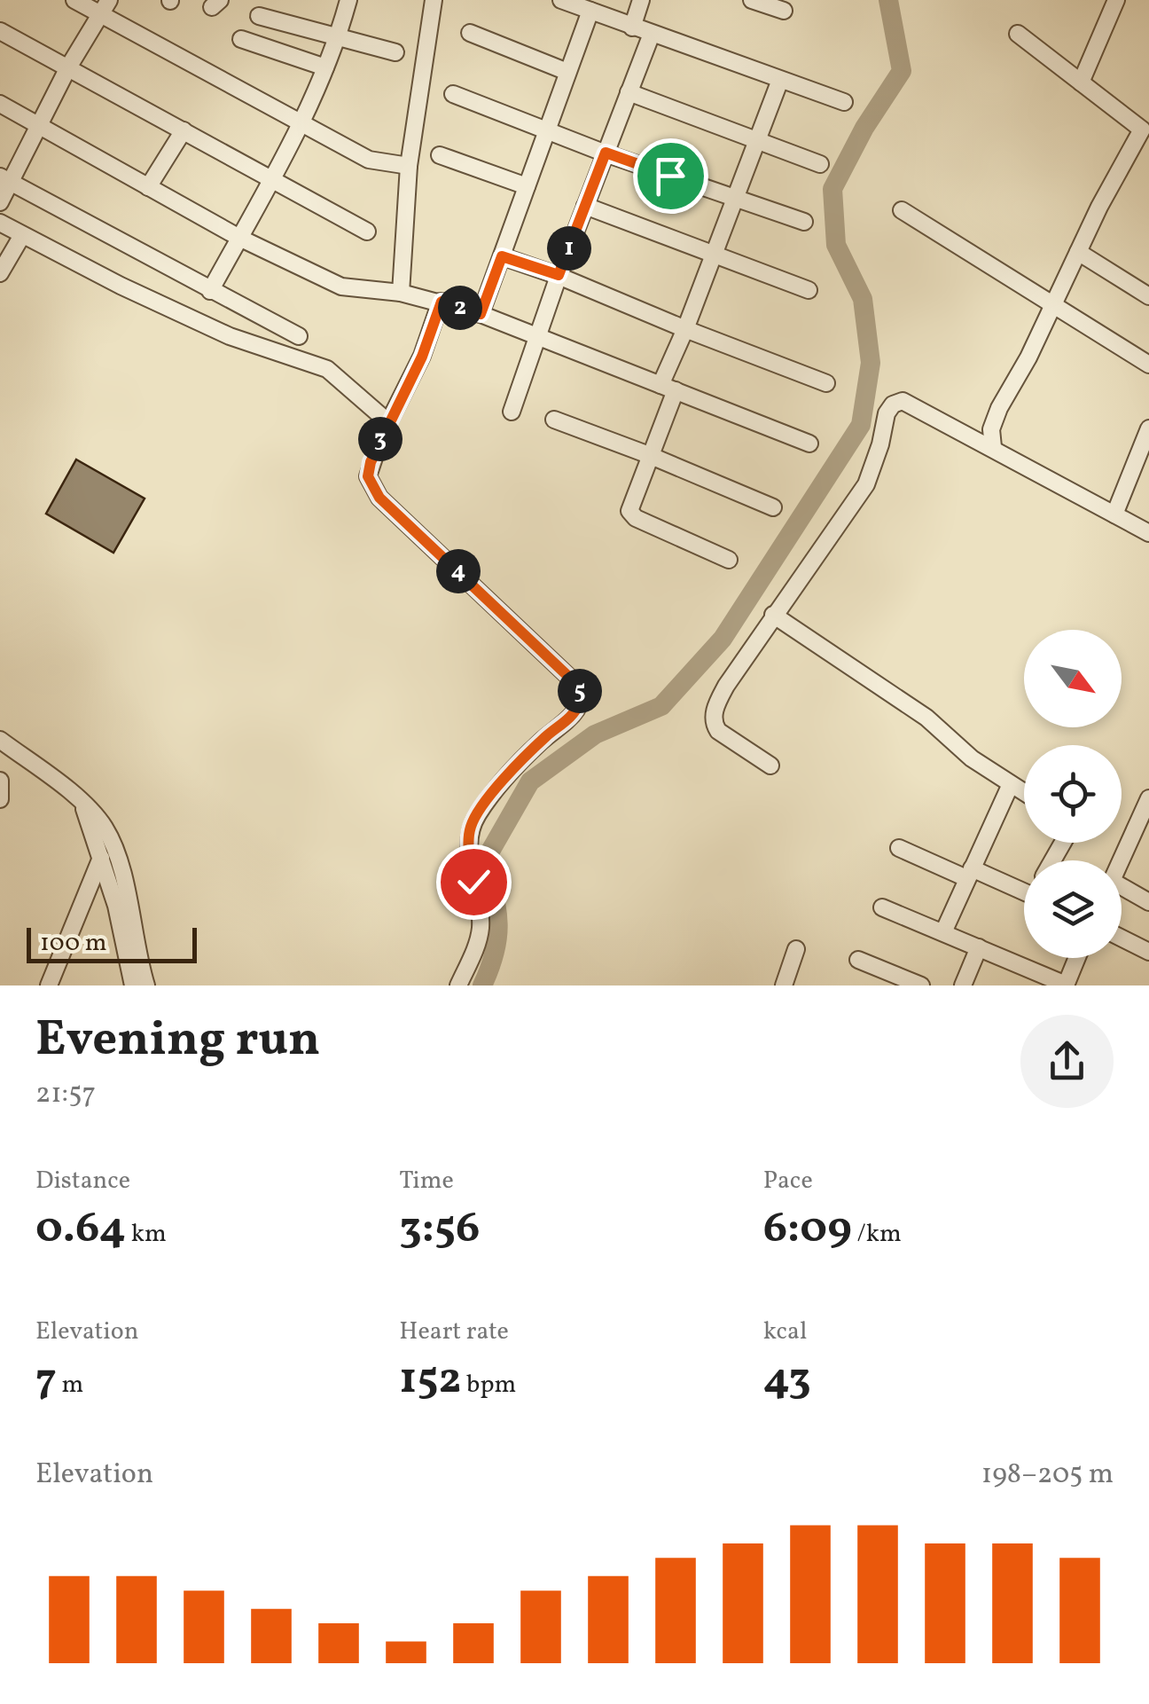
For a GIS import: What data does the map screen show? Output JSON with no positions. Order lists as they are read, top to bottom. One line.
{"scale_bar":"100 m","north":"bottom right","page":{"pins":["1","2","3","4","5"],"scale":"100 m","heading":["Evening run","21:57"],"stats":[["Distance","0.64 km"],["Time","3:56"],["Pace","6:09 /km"],["Elevation","7 m"],["Heart rate","152 bpm"],["kcal","43"]],"chart":["Elevation","198–205 m"]}}
